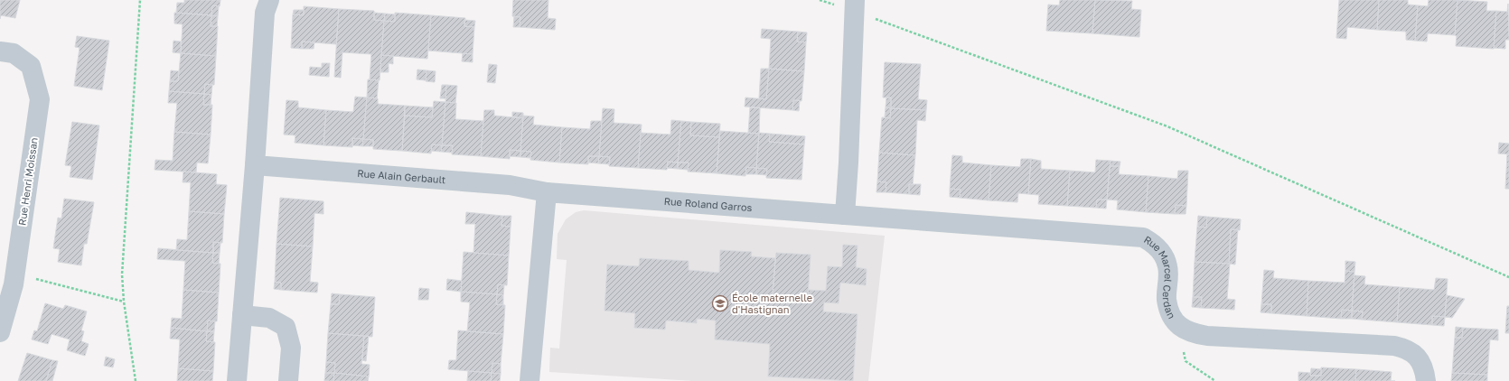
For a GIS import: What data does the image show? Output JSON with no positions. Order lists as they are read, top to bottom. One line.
{"streets":{"street":["Rue Alain Gerbault","Rue Henri Moissan","Rue Roland Garros","Rue Marcel Cerdan"]},"crossings":[["Rue Alain Gerbault","Rue Roland Garros"],["Rue Roland Garros","Rue Marcel Cerdan"]],"places":{"school or university":["École maternelle d'Hastignan"]}}
